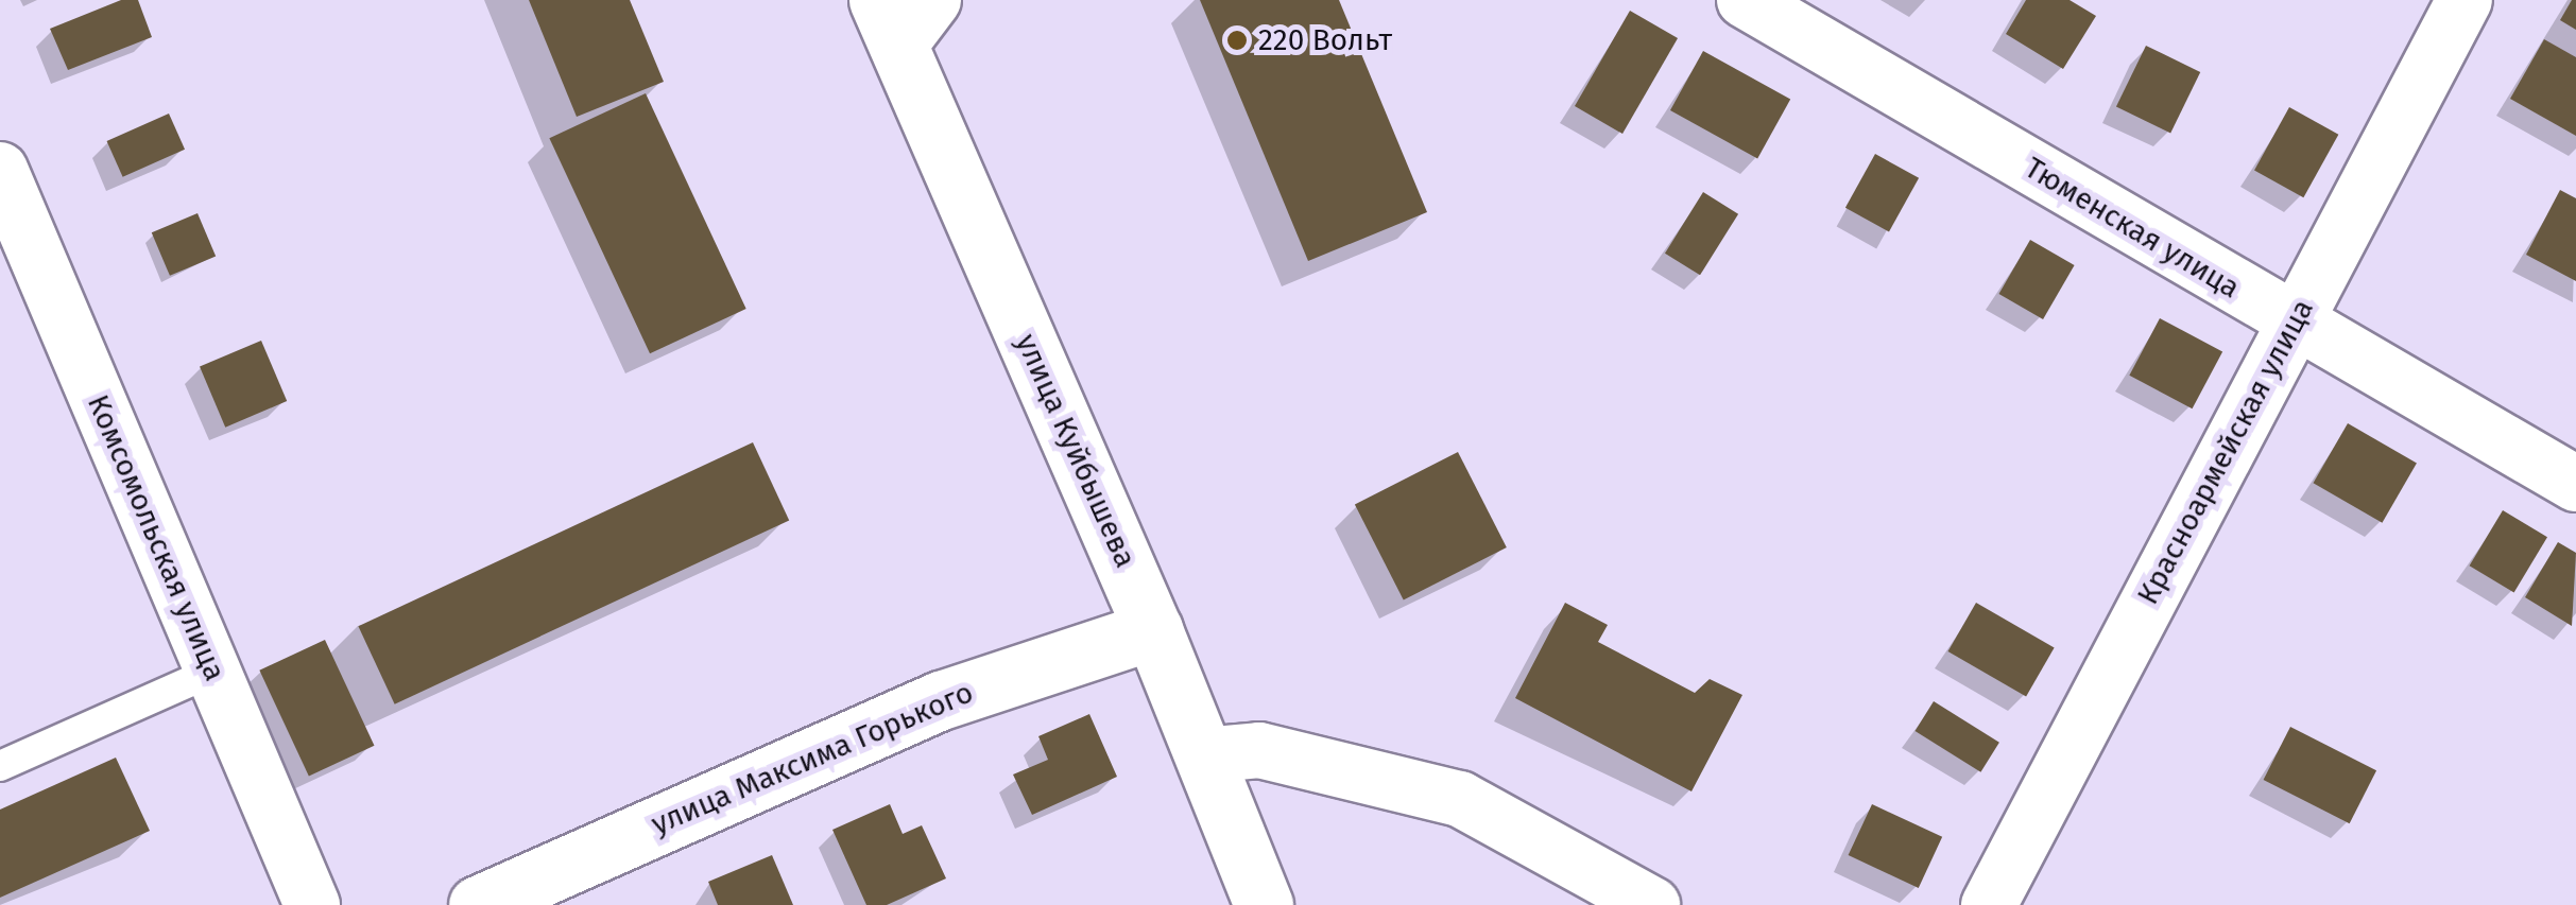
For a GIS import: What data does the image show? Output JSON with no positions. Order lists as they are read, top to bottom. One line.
{"streets":{"main road":["улица Куйбышева","улица Максима Горького"],"street":["Тюменская улица","Красноармейская улица","Комсомольская улица"]},"crossings":[["Тюменская улица","Красноармейская улица"],["улица Куйбышева","улица Максима Горького"]],"places":["220 Вольт"]}
